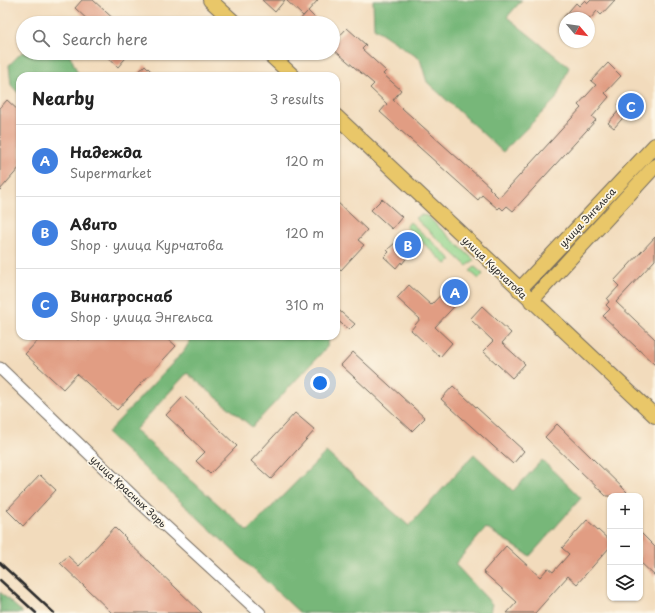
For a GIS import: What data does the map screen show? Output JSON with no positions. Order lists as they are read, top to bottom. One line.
{"streets":{"main road":["улица Энгельса","улица Курчатова"],"street":["улица Красных Зорь"]},"crossings":[["улица Энгельса","улица Курчатова"]],"north":"bottom right","page":{"search":"Search here","heading":["Nearby","3 results"],"pins":["C","B","A"],"list":[{"mark":"A","name":"Надежда","note":"Supermarket","value":"120 m"},{"mark":"B","name":"Авито","note":"Shop · улица Курчатова","value":"120 m"},{"mark":"C","name":"Винагроснаб","note":"Shop · улица Энгельса","value":"310 m"}],"map_buttons":["+","−"]}}
